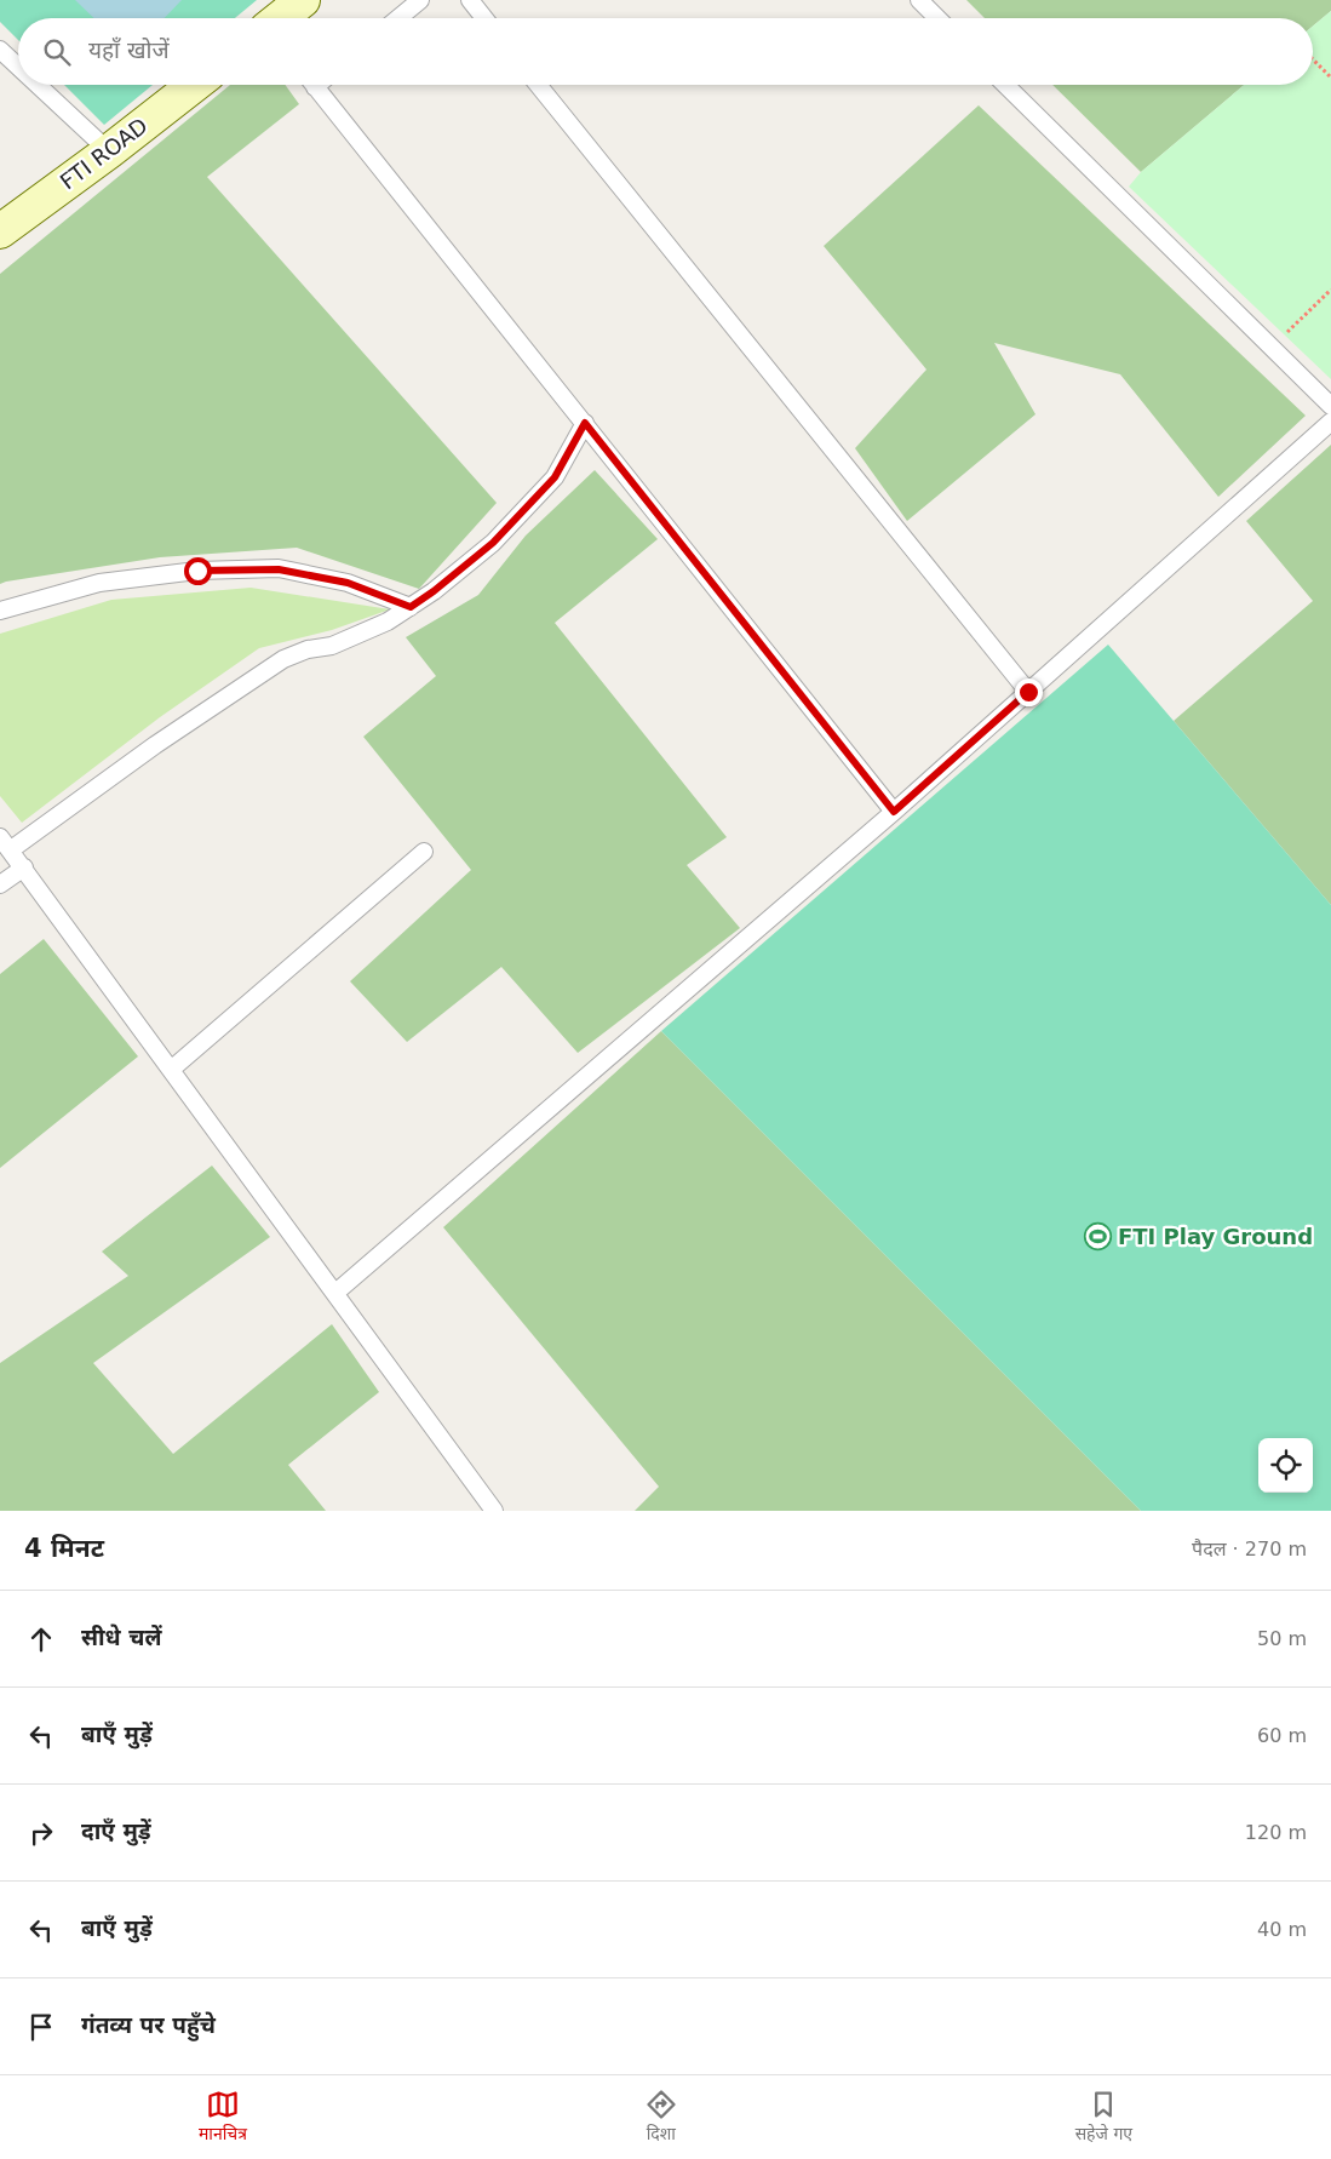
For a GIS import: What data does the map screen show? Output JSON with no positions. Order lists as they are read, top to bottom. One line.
{"streets":{"main road":["FTI ROAD"]},"places":{"sports":["FTI Play Ground"]},"page":{"search":"यहाँ खोजें","heading":["4 मिनट","पैदल · 270 m"],"list":[["सीधे चलें","50 m"],["बाएँ मुड़ें","60 m"],["दाएँ मुड़ें","120 m"],["बाएँ मुड़ें","40 m"],"गंतव्य पर पहुँचे"],"nav":["मानचित्र","दिशा","सहेजे गए"]}}
